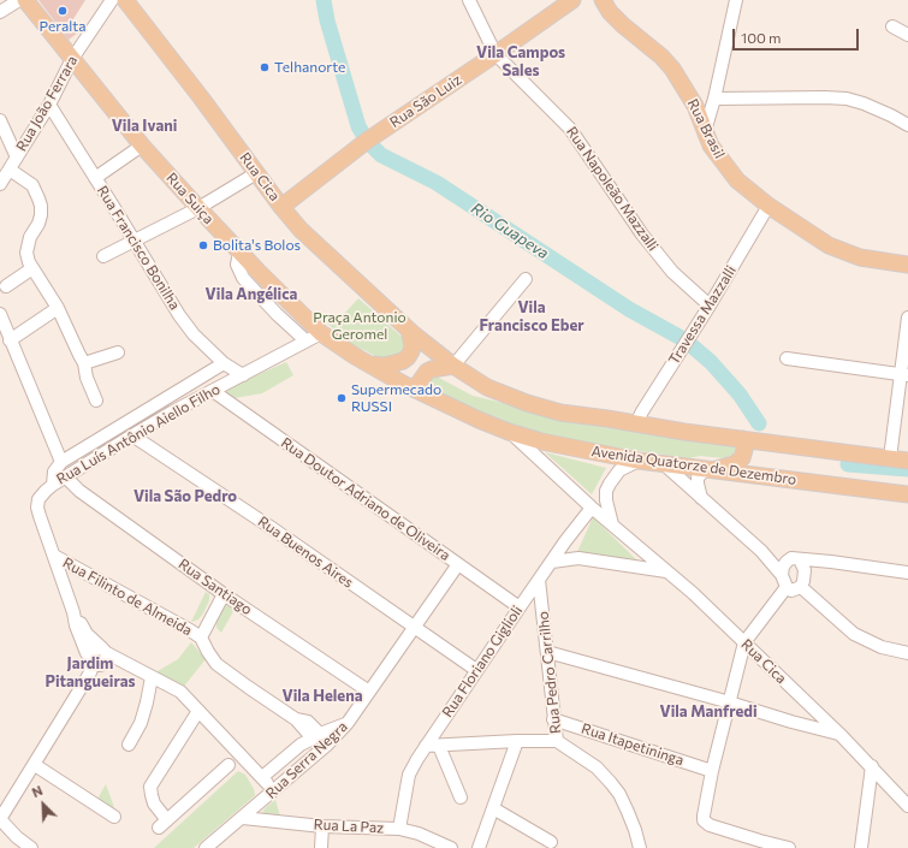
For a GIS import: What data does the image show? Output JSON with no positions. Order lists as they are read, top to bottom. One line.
{"streets":{"main road":["Rua São Luiz","Rua Brasil","Rua Cica","Rua Suiça","Avenida Quatorze de Dezembro"],"street":["Rua João Ferrara","Rua Napoleão Mazzalli","Rua Francisco Bonilha","Travessa Mazzalli","Rua Luís Antônio Aiello Filho","Rua Doutor Adriano de Oliveira","Rua Buenos Aires","Rua Santiago","Rua Filinto de Almeida","Rua Floriano Giglioli","Rua Pedro Carrilho","Rua Itapetininga","Rua Serra Negra","Rua La Paz"]},"crossings":[["Rua São Luiz","Rua Cica"],["Rua São Luiz","Rua Napoleão Mazzalli"],["Rua João Ferrara","Rua Suiça"],["Rua João Ferrara","Rua Francisco Bonilha"],["Rua Brasil","Travessa Mazzalli"],["Rua Cica","Avenida Quatorze de Dezembro"],["Rua Cica","Rua Floriano Giglioli"],["Rua Napoleão Mazzalli","Travessa Mazzalli"],["Rua Suiça","Rua Luís Antônio Aiello Filho"],["Rua Suiça","Avenida Quatorze de Dezembro"],["Rua Francisco Bonilha","Rua Luís Antônio Aiello Filho"],["Rua Luís Antônio Aiello Filho","Rua Doutor Adriano de Oliveira"],["Rua Luís Antônio Aiello Filho","Rua Buenos Aires"],["Rua Luís Antônio Aiello Filho","Rua Santiago"],["Rua Luís Antônio Aiello Filho","Rua Filinto de Almeida"],["Rua Doutor Adriano de Oliveira","Rua Floriano Giglioli"],["Rua Doutor Adriano de Oliveira","Rua Serra Negra"],["Rua Buenos Aires","Rua Floriano Giglioli"],["Rua Buenos Aires","Rua Serra Negra"],["Rua Santiago","Rua Serra Negra"],["Rua Floriano Giglioli","Rua Pedro Carrilho"],["Rua Floriano Giglioli","Rua La Paz"],["Rua Pedro Carrilho","Rua Itapetininga"],["Rua Serra Negra","Rua La Paz"]],"districts":["Vila Campos Sales","Vila Ivani","Vila Angélica","Vila Francisco Eber","Vila São Pedro","Jardim Pitangueiras","Vila Helena","Vila Manfredi"],"water":["Rio Guapeva"],"parks":["Praça Antonio Geromel"],"places":["Peralta","Telhanorte","Bolita's Bolos","Supermecado RUSSI"],"scale_bar":"100 m","north":"top left"}
